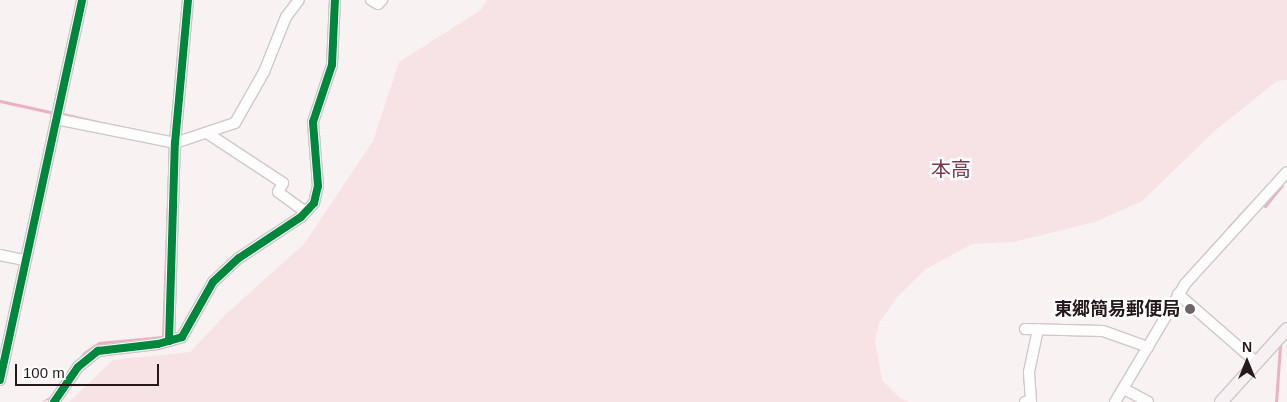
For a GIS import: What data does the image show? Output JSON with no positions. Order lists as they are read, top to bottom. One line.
{"districts":["本高"],"places":["東郷簡易郵便局"],"scale_bar":"100 m","north":"top"}
